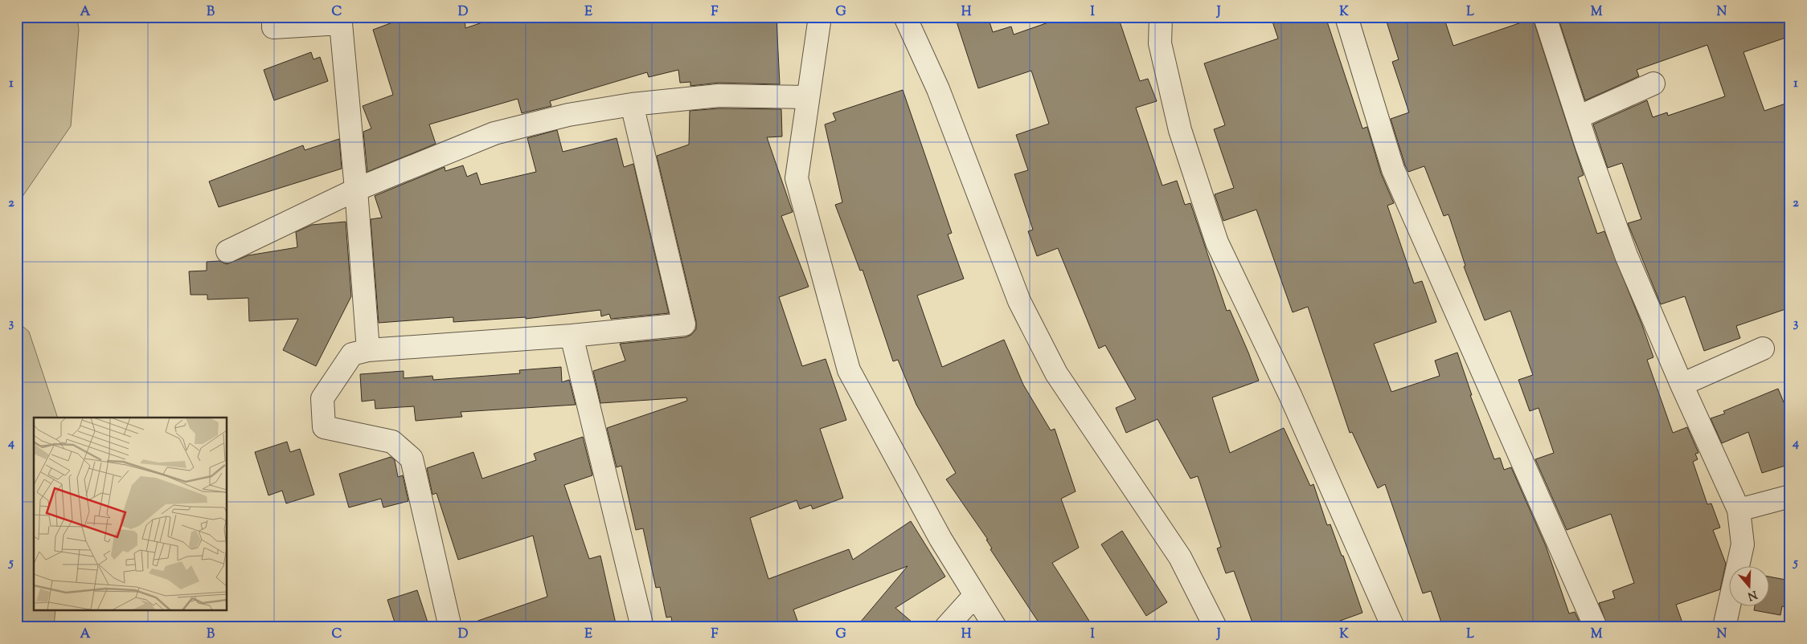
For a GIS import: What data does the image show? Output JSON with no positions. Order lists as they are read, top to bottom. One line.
{"north":"bottom","grid":{"columns":["A","B","C","D","E","F","G","H","I","J","K","L","M","N"],"rows":["1","2","3","4","5"]}}
